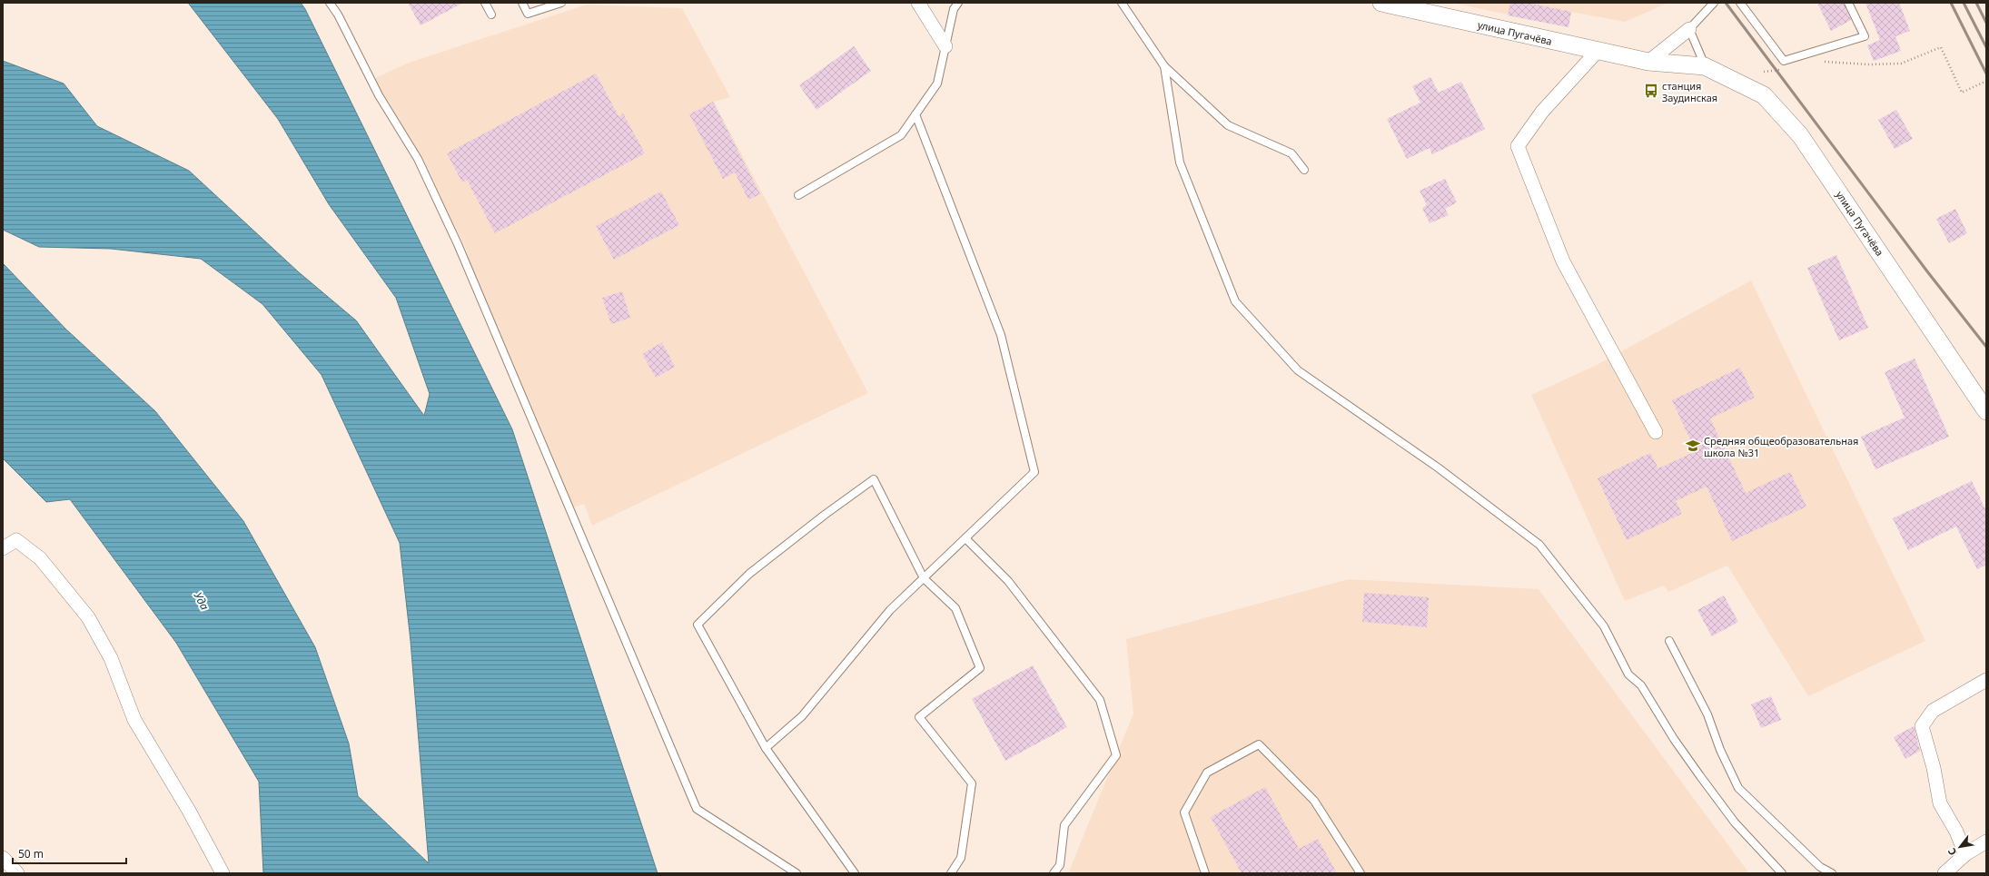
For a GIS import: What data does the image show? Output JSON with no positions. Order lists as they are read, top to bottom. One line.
{"streets":{"street":["улица Пугачёва"]},"water":["Уда"],"places":{"bus stop":["станция Заудинская"],"school or university":["Средняя общеобразовательная школа №31"]},"scale_bar":"50 m","north":"bottom left"}
